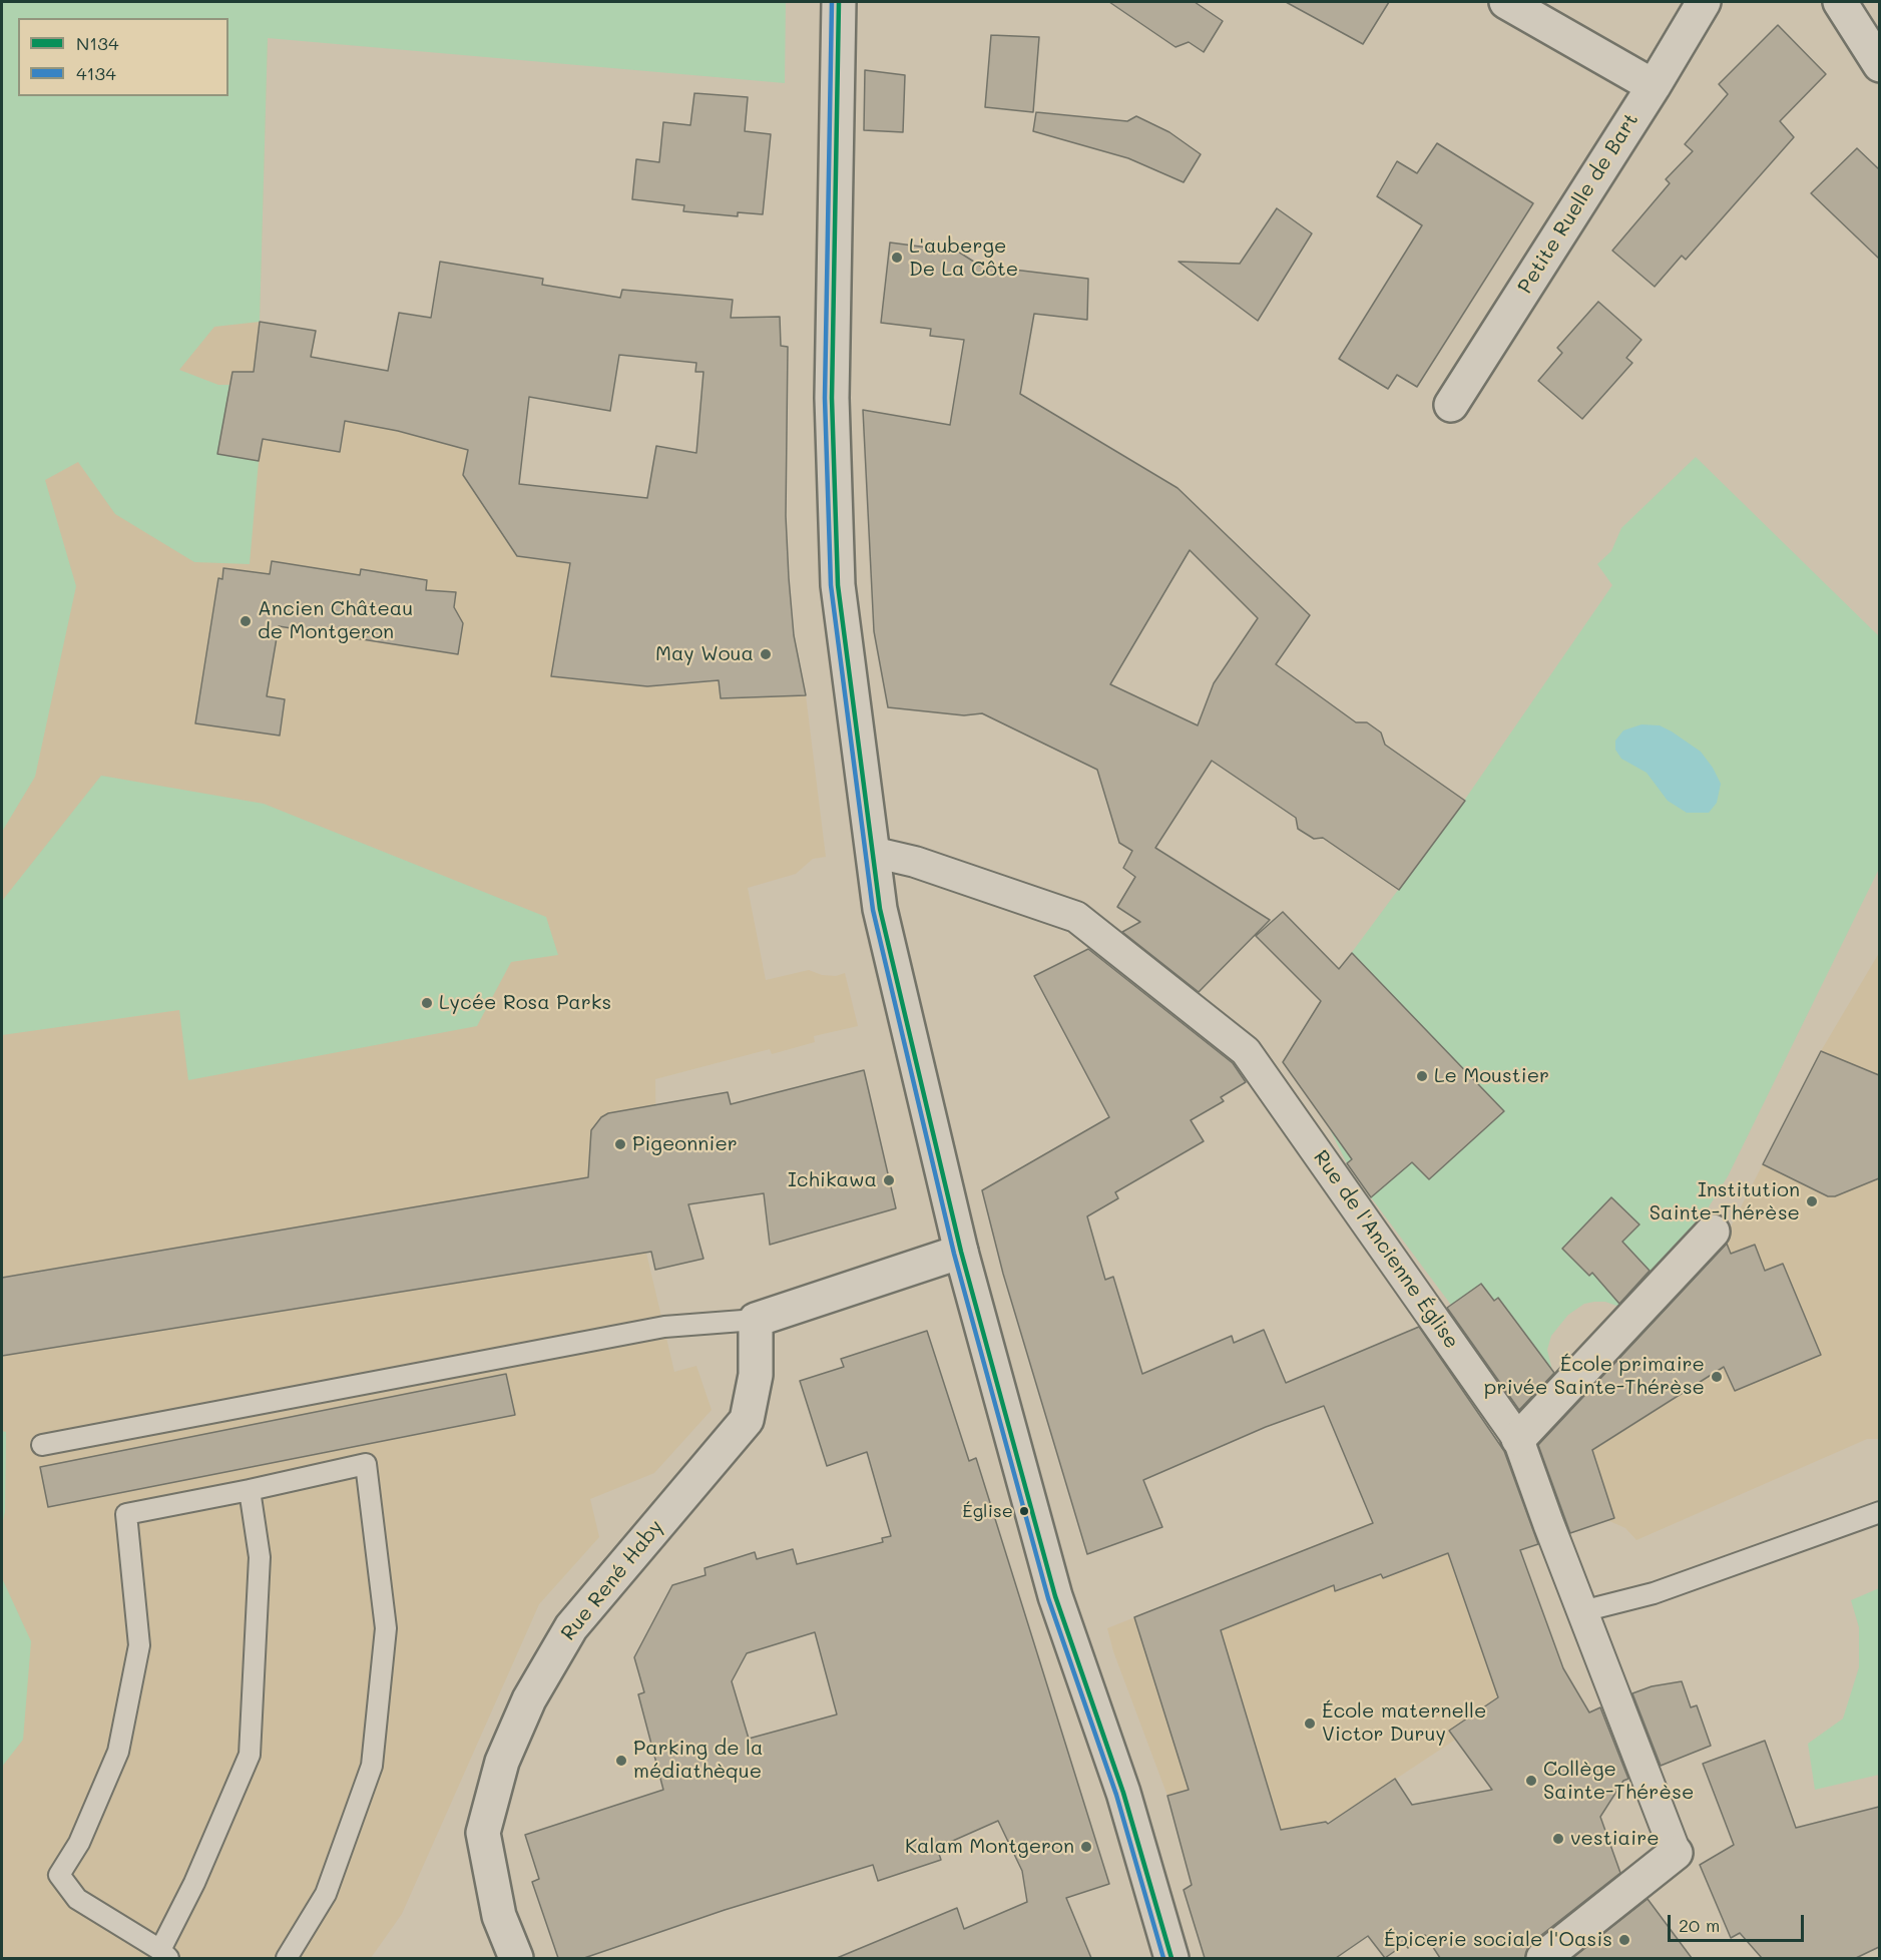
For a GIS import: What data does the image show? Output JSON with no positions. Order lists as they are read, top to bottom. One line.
{"streets":{"street":["Petite Ruelle de Bart","Rue de l'Ancienne Église","Rue René Haby"]},"places":["L'auberge De La Côte","Ancien Château de Montgeron","May Woua","Lycée Rosa Parks","Le Moustier","Pigeonnier","Ichikawa","Institution Sainte-Thérèse","École primaire privée Sainte-Thérèse","Église","École maternelle Victor Duruy","Parking de la médiathèque","Collège Sainte-Thérèse","vestiaire","Kalam Montgeron","Épicerie sociale l'Oasis"],"lines":["transit line N134","transit line 4134"],"legend":["N134","4134"],"scale_bar":"20 m"}
